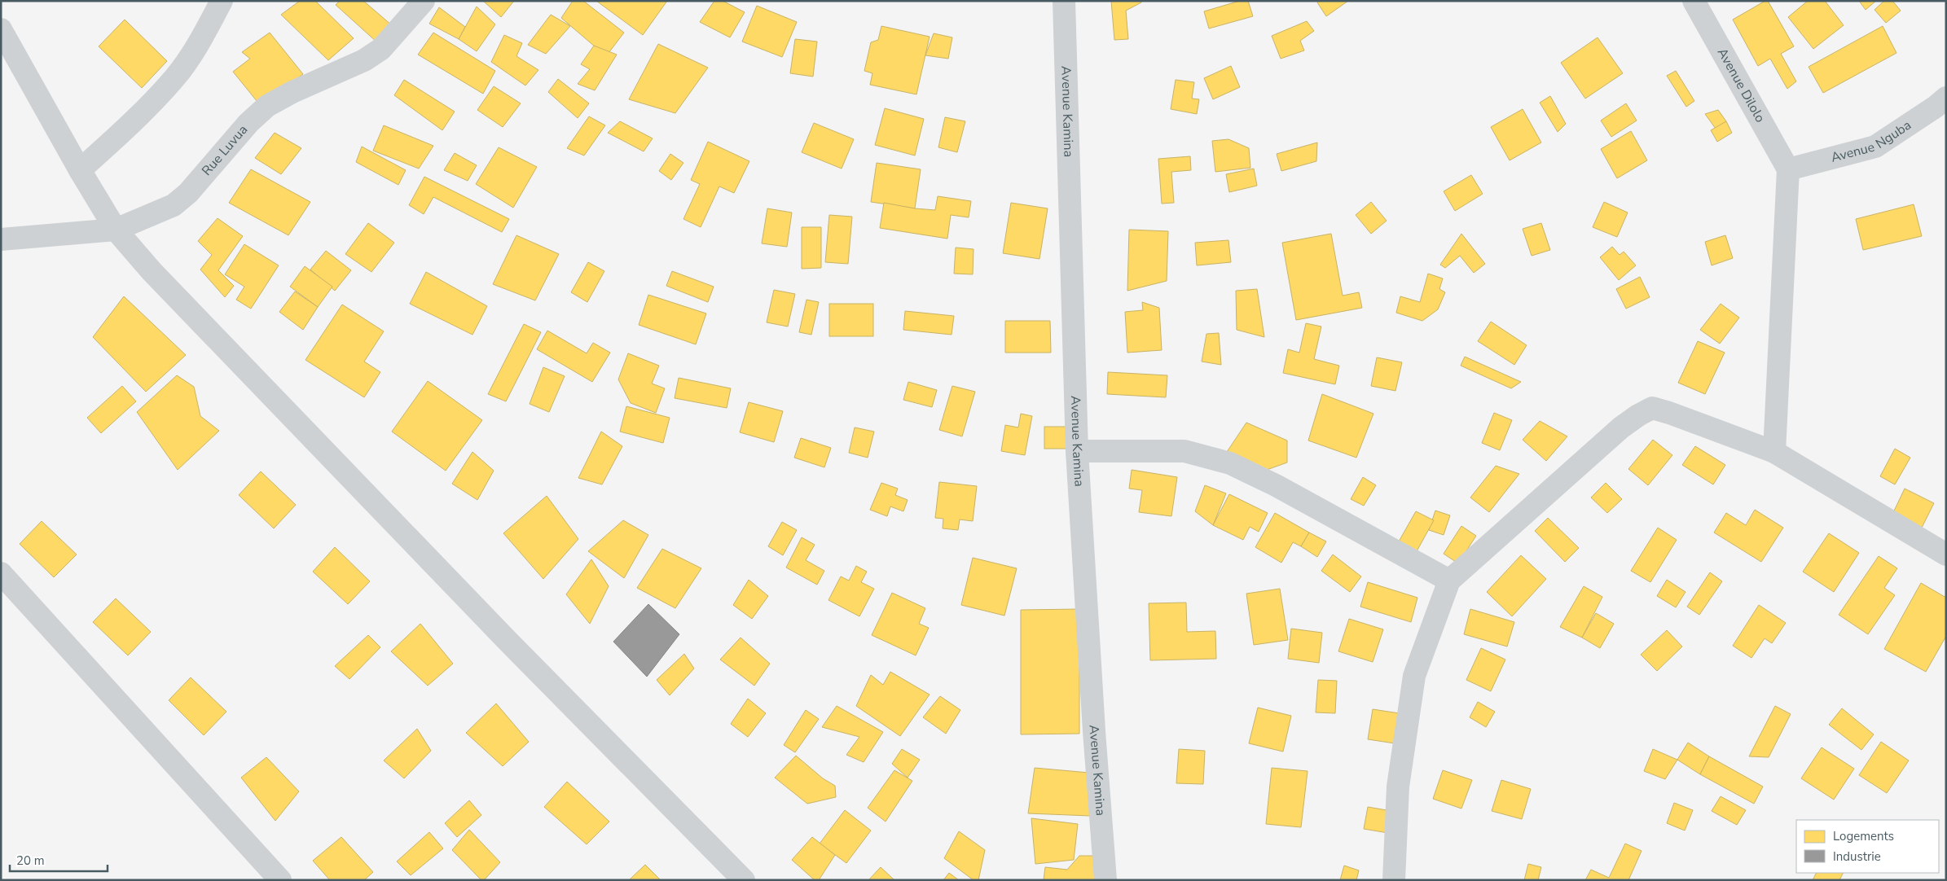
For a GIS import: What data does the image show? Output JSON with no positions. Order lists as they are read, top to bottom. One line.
{"streets":{"street":["Avenue Dilolo","Avenue Kamina","Avenue Nguba","Rue Luvua"]},"crossings":[["Avenue Dilolo","Avenue Nguba"]],"legend":["Logements","Industrie"],"scale_bar":"20 m"}
